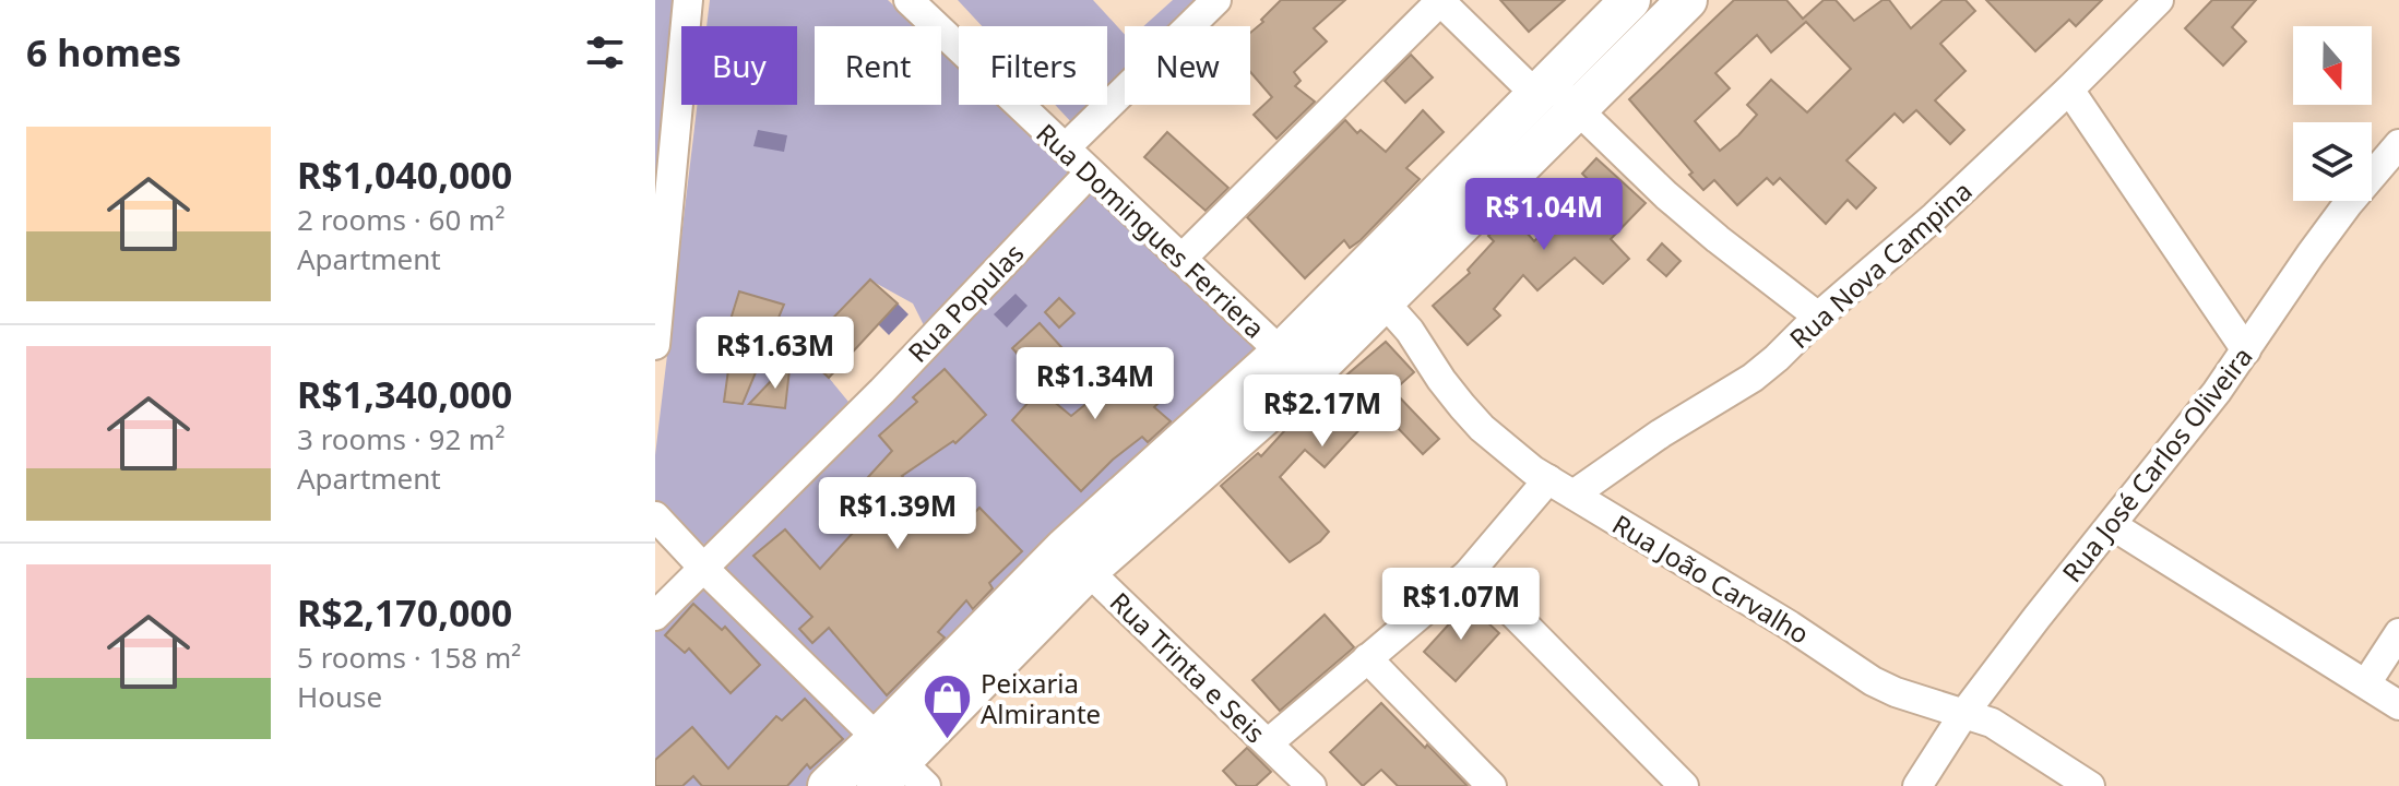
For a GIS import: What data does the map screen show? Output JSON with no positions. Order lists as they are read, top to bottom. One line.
{"streets":{"street":["Rua Domingues Ferriera","Rua Nova Campina","Rua Populas","Rua José Carlos Oliveira","Rua João Carvalho","Rua Trinta e Seis"]},"crossings":[["Rua Domingues Ferriera","Rua Populas"],["Rua Nova Campina","Rua João Carvalho"],["Rua Nova Campina","Rua Trinta e Seis"],["Rua José Carlos Oliveira","Rua João Carvalho"]],"places":{"shop":["Peixaria Almirante"]},"north":"bottom","page":{"heading":"6 homes","chip":["Buy","Rent","Filters","New"],"list":[{"name":"R$1,040,000","note":"2 rooms · 60 m² · Apartment"},{"name":"R$1,340,000","note":"3 rooms · 92 m² · Apartment"},{"name":"R$2,170,000","note":"5 rooms · 158 m² · House"}],"price":["R$1.04M","R$1.63M","R$1.34M","R$2.17M","R$1.39M","R$1.07M"]}}
